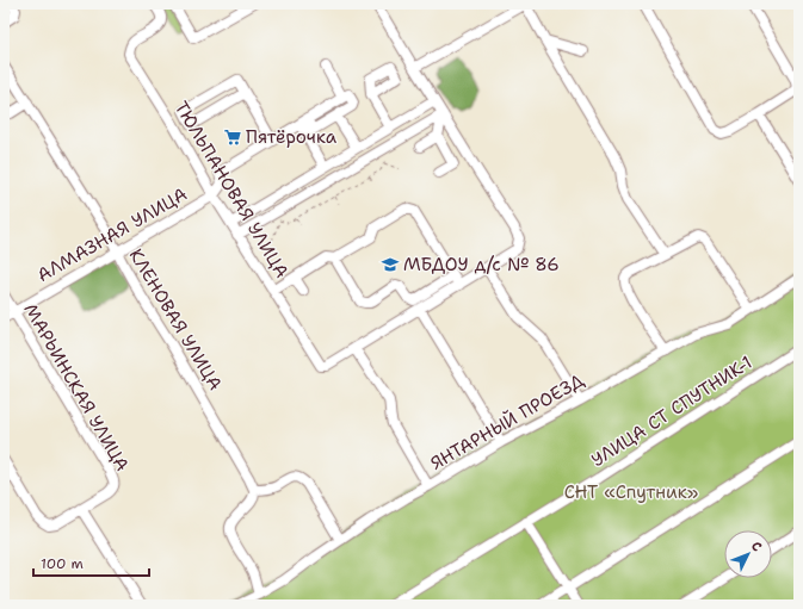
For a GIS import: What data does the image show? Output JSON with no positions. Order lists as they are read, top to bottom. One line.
{"streets":{"street":["ТЮЛЬПАНОВАЯ УЛИЦА","АЛМАЗНАЯ УЛИЦА","КЛЕНОВАЯ УЛИЦА","МАРЬИНСКАЯ УЛИЦА","УЛИЦА СТ СПУТНИК-1","ЯНТАРНЫЙ ПРОЕЗД"]},"crossings":[["ТЮЛЬПАНОВАЯ УЛИЦА","АЛМАЗНАЯ УЛИЦА"],["АЛМАЗНАЯ УЛИЦА","КЛЕНОВАЯ УЛИЦА"],["АЛМАЗНАЯ УЛИЦА","МАРЬИНСКАЯ УЛИЦА"]],"parks":["СНТ «Спутник»"],"places":{"supermarket":["Пятёрочка"],"school or university":["МБДОУ д/с № 86"]},"scale_bar":"100 m","north":"top right"}
